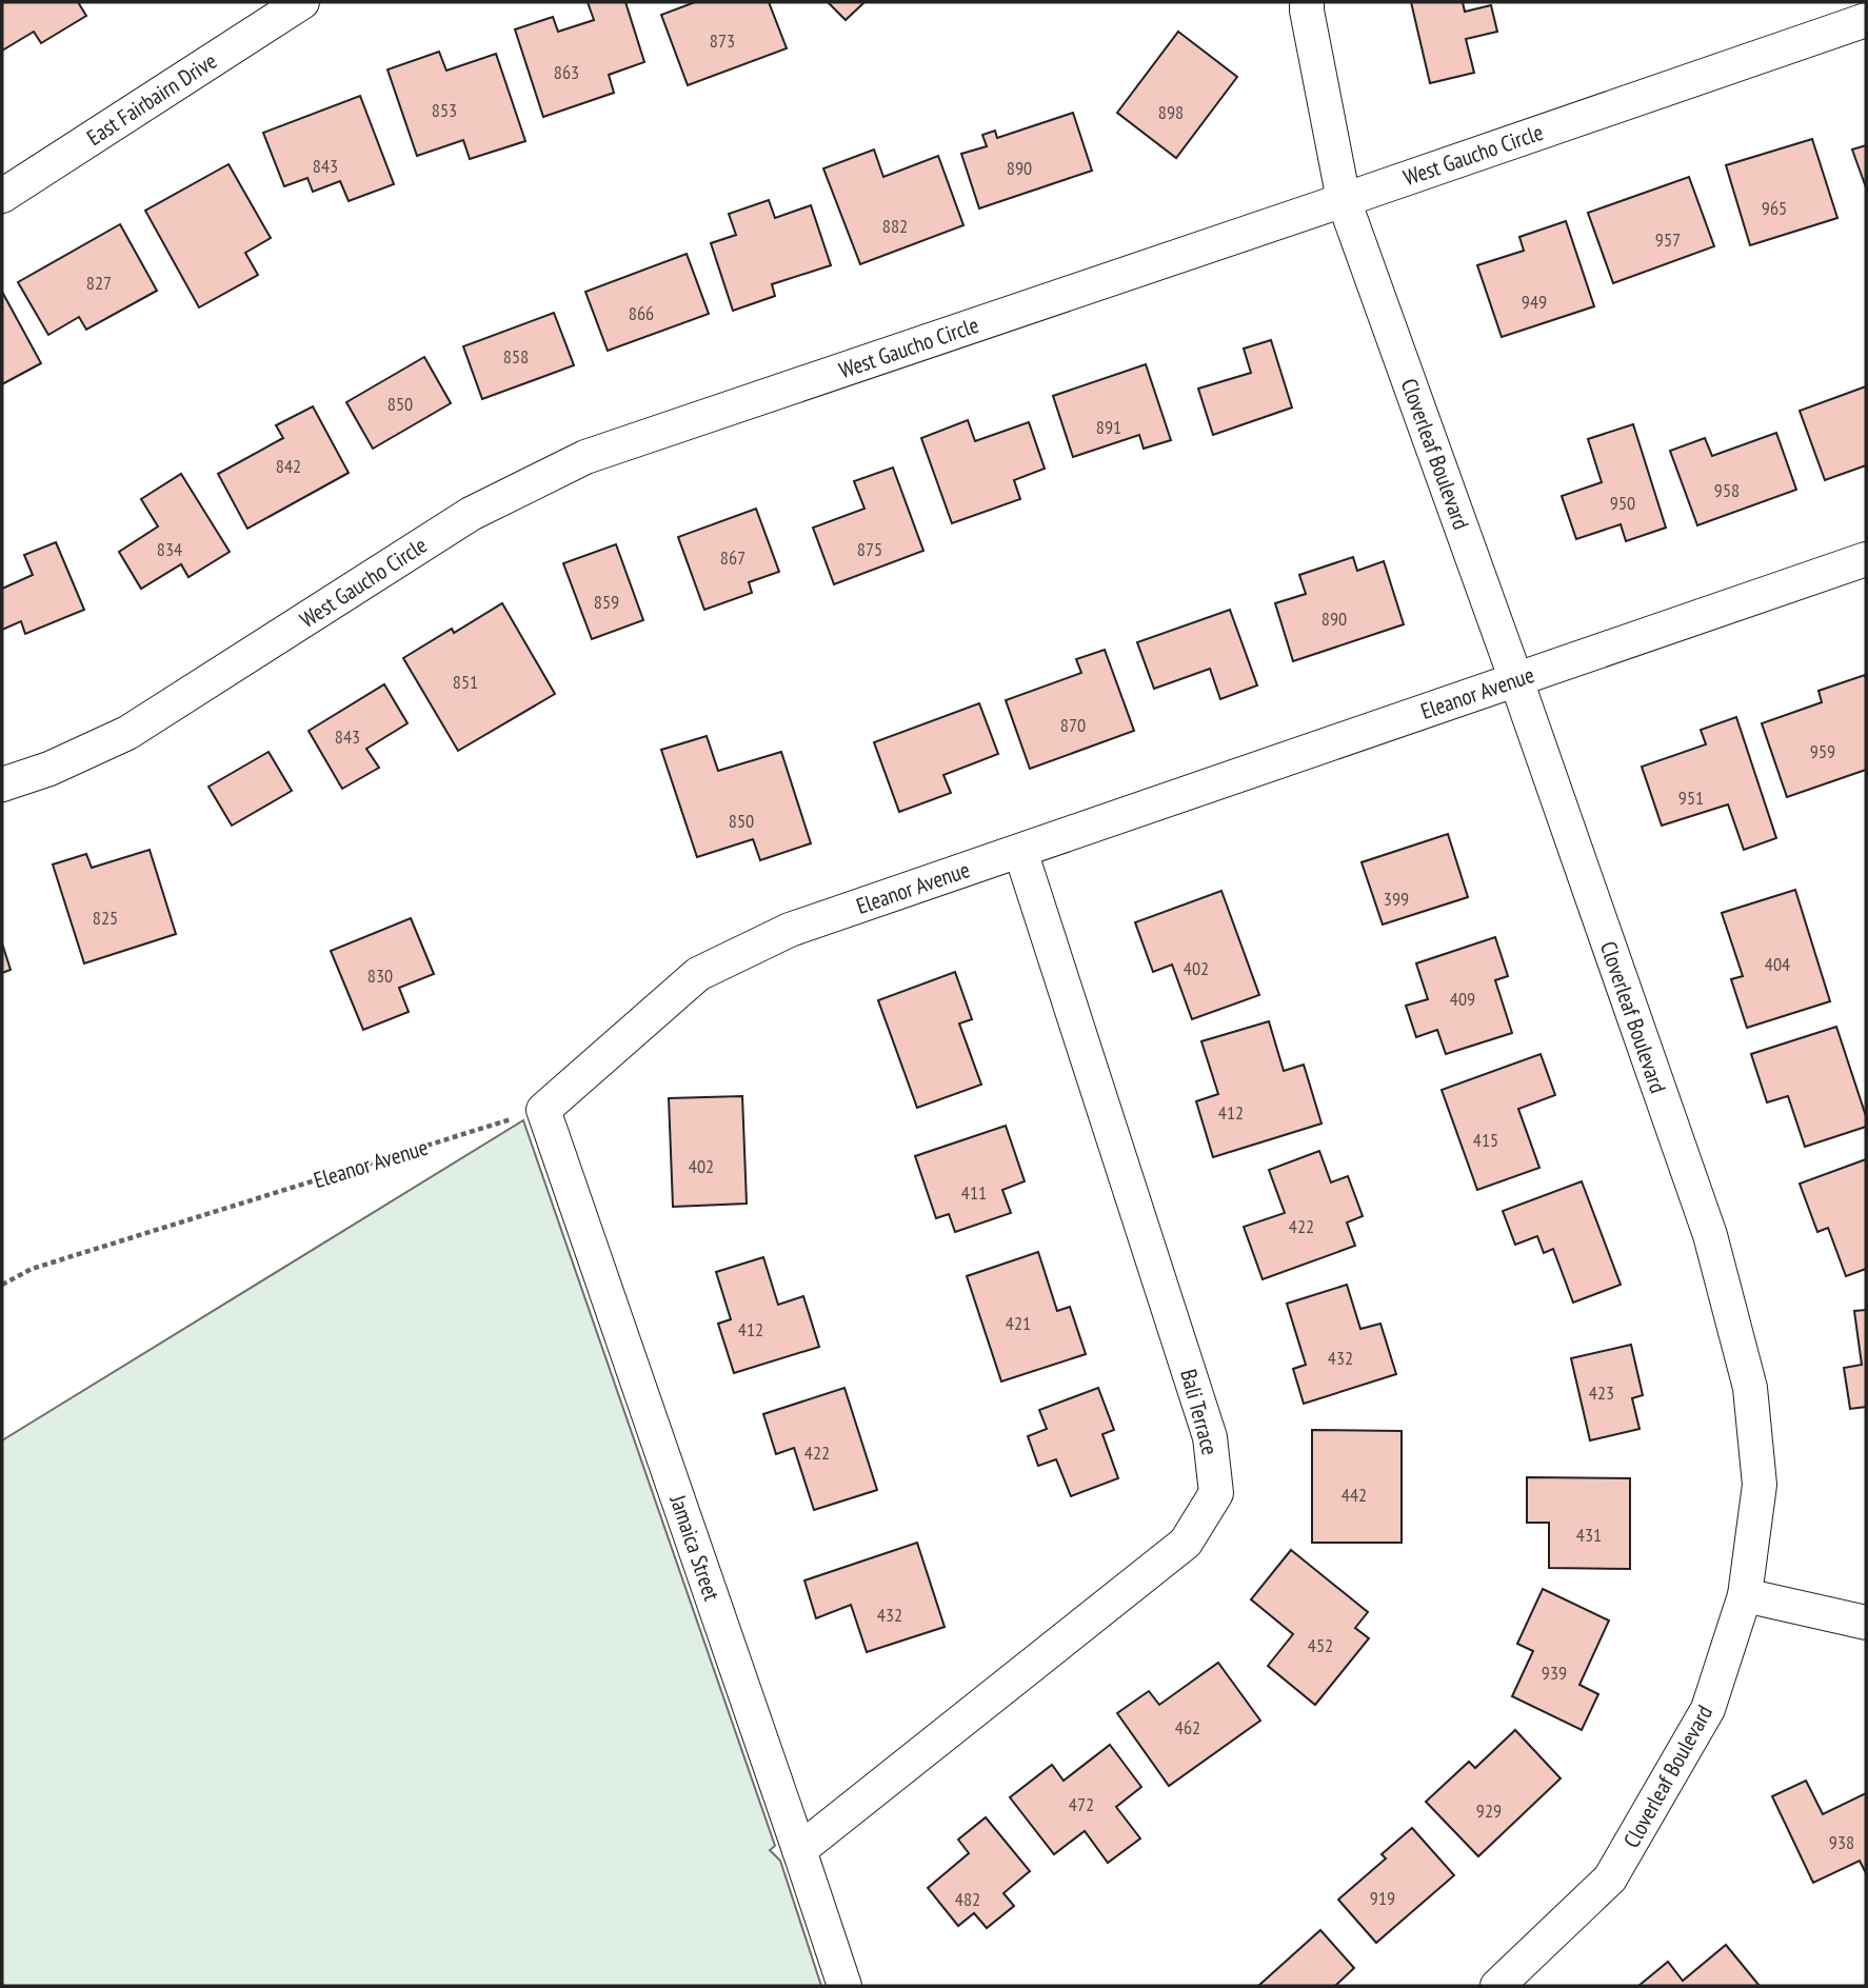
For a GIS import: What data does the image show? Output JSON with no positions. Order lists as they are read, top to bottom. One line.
{"streets":{"street":["East Fairbairn Drive","West Gaucho Circle","Cloverleaf Boulevard","Eleanor Avenue","Bali Terrace","Jamaica Street"]},"crossings":[["West Gaucho Circle","Cloverleaf Boulevard"],["Cloverleaf Boulevard","Eleanor Avenue"],["Eleanor Avenue","Bali Terrace"],["Eleanor Avenue","Jamaica Street"],["Bali Terrace","Jamaica Street"]],"house_numbers":["873","863","853","898","843","890","965","882","957","827","949","866","858","850","891","842","958","950","834","875","867","859","890","851","870","843","959","951","850","399","825","404","402","830","409","412","415","402","411","422","421","412","432","423","422","442","431","432","452","939","462","472","929","938","919","482"]}
